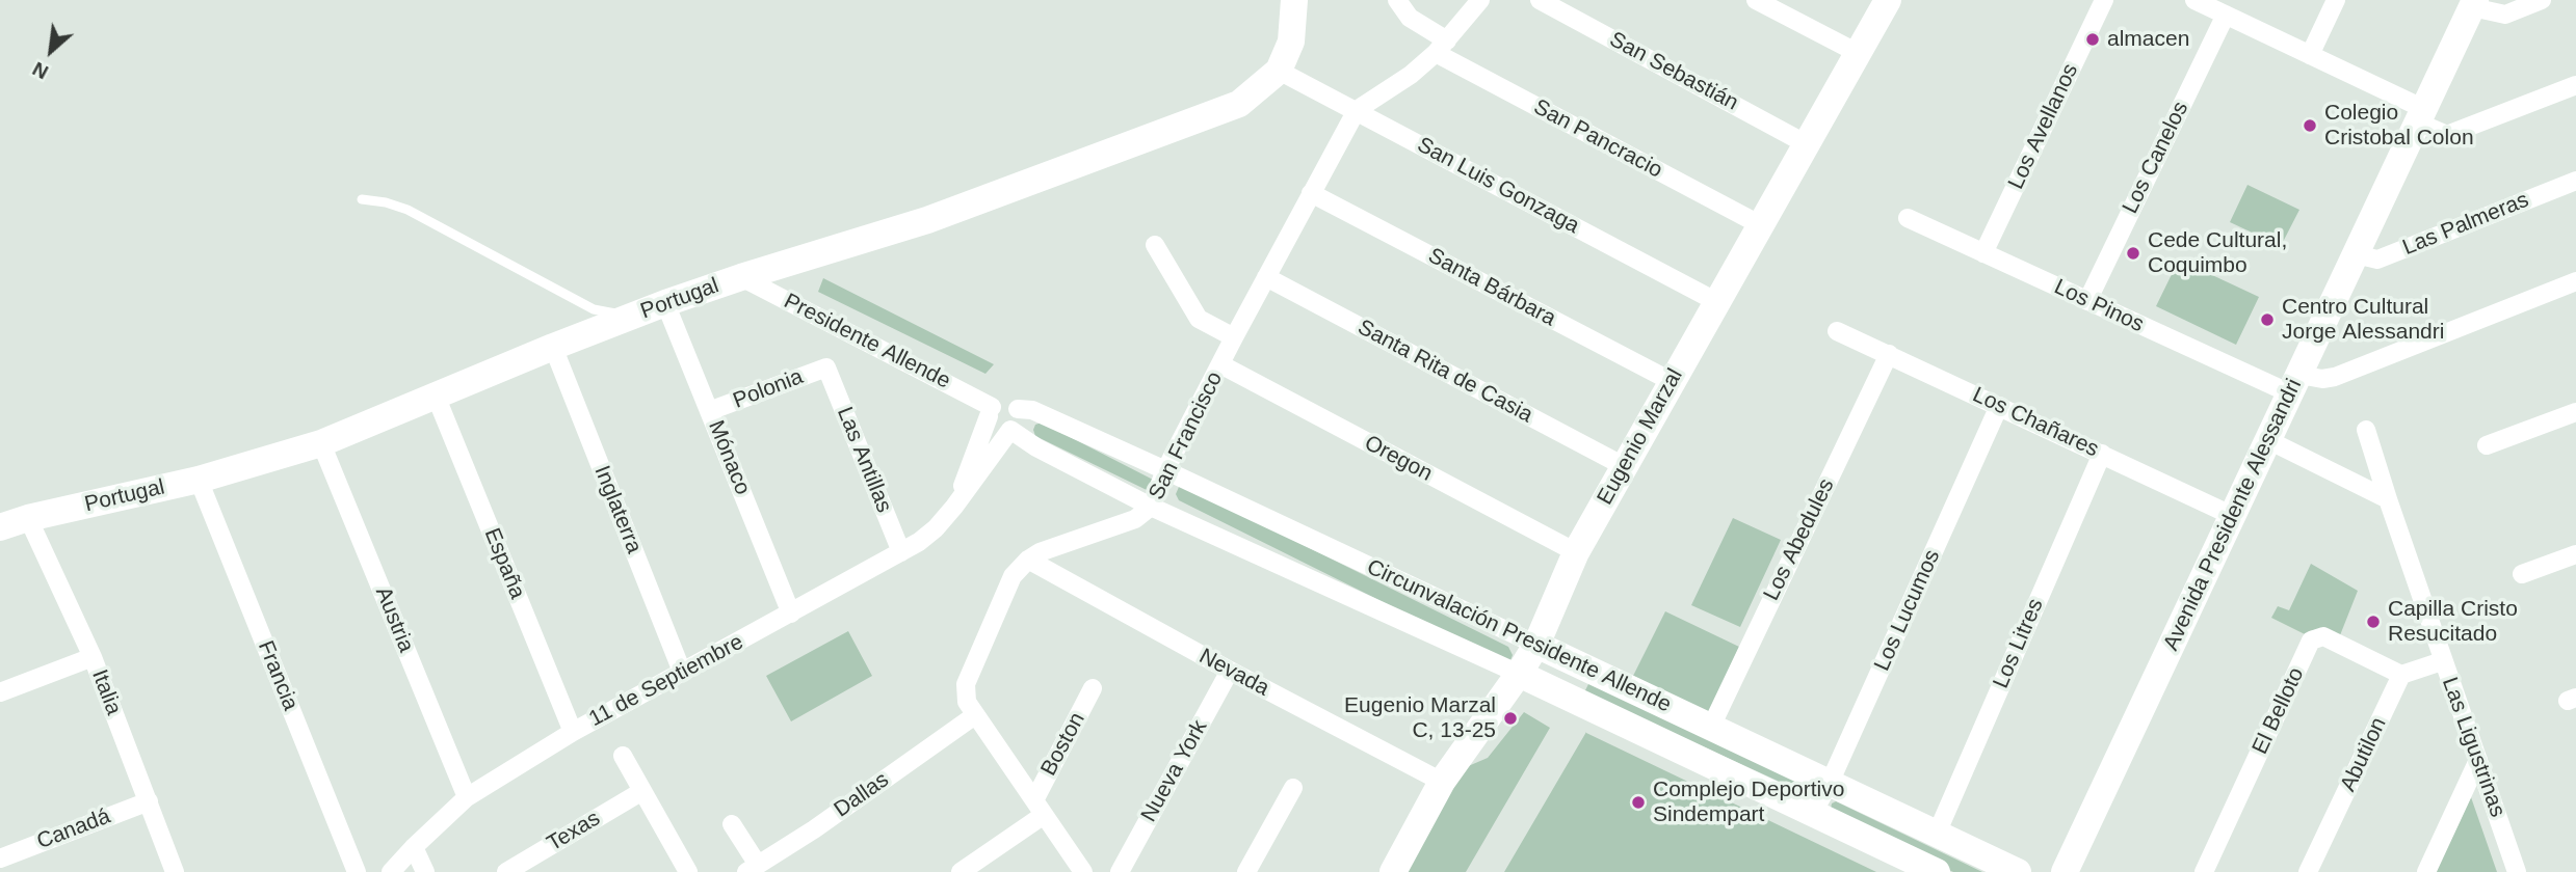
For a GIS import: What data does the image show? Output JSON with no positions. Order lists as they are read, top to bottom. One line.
{"streets":{"main road":["Portugal","Eugenio Marzal","Avenida Presidente Alessandri","Circunvalación Presidente Allende"],"street":["San Sebastián","Los Avellanos","San Pancracio","Los Canelos","San Luis Gonzaga","Las Palmeras","Santa Bárbara","Los Pinos","Presidente Allende","Santa Rita de Casia","Polonia","Los Chañares","San Francisco","Mónaco","Oregon","Las Antillas","Inglaterra","Los Abedules","España","Los Lucumos","Austria","Los Litres","Nevada","Francia","11 de Septiembre","Italia","El Belloto","Boston","Las Ligustrinas","Abutilon","Nueva York","Dallas","Canadá","Texas"]},"crossings":[["San Sebastián","Eugenio Marzal"],["Los Avellanos","Los Pinos"],["San Pancracio","San Francisco"],["San Pancracio","Eugenio Marzal"],["Los Canelos","Los Pinos"],["San Luis Gonzaga","Portugal"],["San Luis Gonzaga","San Francisco"],["San Luis Gonzaga","Eugenio Marzal"],["Las Palmeras","Avenida Presidente Alessandri"],["Santa Bárbara","San Francisco"],["Santa Bárbara","Eugenio Marzal"],["Portugal","Presidente Allende"],["Portugal","Mónaco"],["Portugal","Inglaterra"],["Portugal","España"],["Portugal","Austria"],["Portugal","Francia"],["Portugal","Italia"],["Los Pinos","Avenida Presidente Alessandri"],["Presidente Allende","Circunvalación Presidente Allende"],["Presidente Allende","11 de Septiembre"],["Santa Rita de Casia","San Francisco"],["Santa Rita de Casia","Eugenio Marzal"],["Polonia","Mónaco"],["Polonia","Las Antillas"],["Los Chañares","Avenida Presidente Alessandri"],["Los Chañares","Los Abedules"],["Los Chañares","Los Lucumos"],["Los Chañares","Los Litres"],["San Francisco","Oregon"],["San Francisco","Circunvalación Presidente Allende"],["San Francisco","Nevada"],["San Francisco","Boston"],["San Francisco","Dallas"],["Eugenio Marzal","Oregon"],["Eugenio Marzal","Circunvalación Presidente Allende"],["Eugenio Marzal","Nevada"],["Mónaco","11 de Septiembre"],["Las Antillas","11 de Septiembre"],["Inglaterra","11 de Septiembre"],["Los Abedules","Circunvalación Presidente Allende"],["España","11 de Septiembre"],["Los Lucumos","Circunvalación Presidente Allende"],["Austria","11 de Septiembre"],["Circunvalación Presidente Allende","Los Litres"],["Circunvalación Presidente Allende","11 de Septiembre"],["Nevada","Nueva York"],["Italia","Canadá"],["El Belloto","Abutilon"]],"places":["almacen","Colegio Cristobal Colon","Cede Cultural, Coquimbo","Centro Cultural Jorge Alessandri","Capilla Cristo Resucitado","Eugenio Marzal C, 13-25","Complejo Deportivo Sindempart"],"north":"bottom left"}
